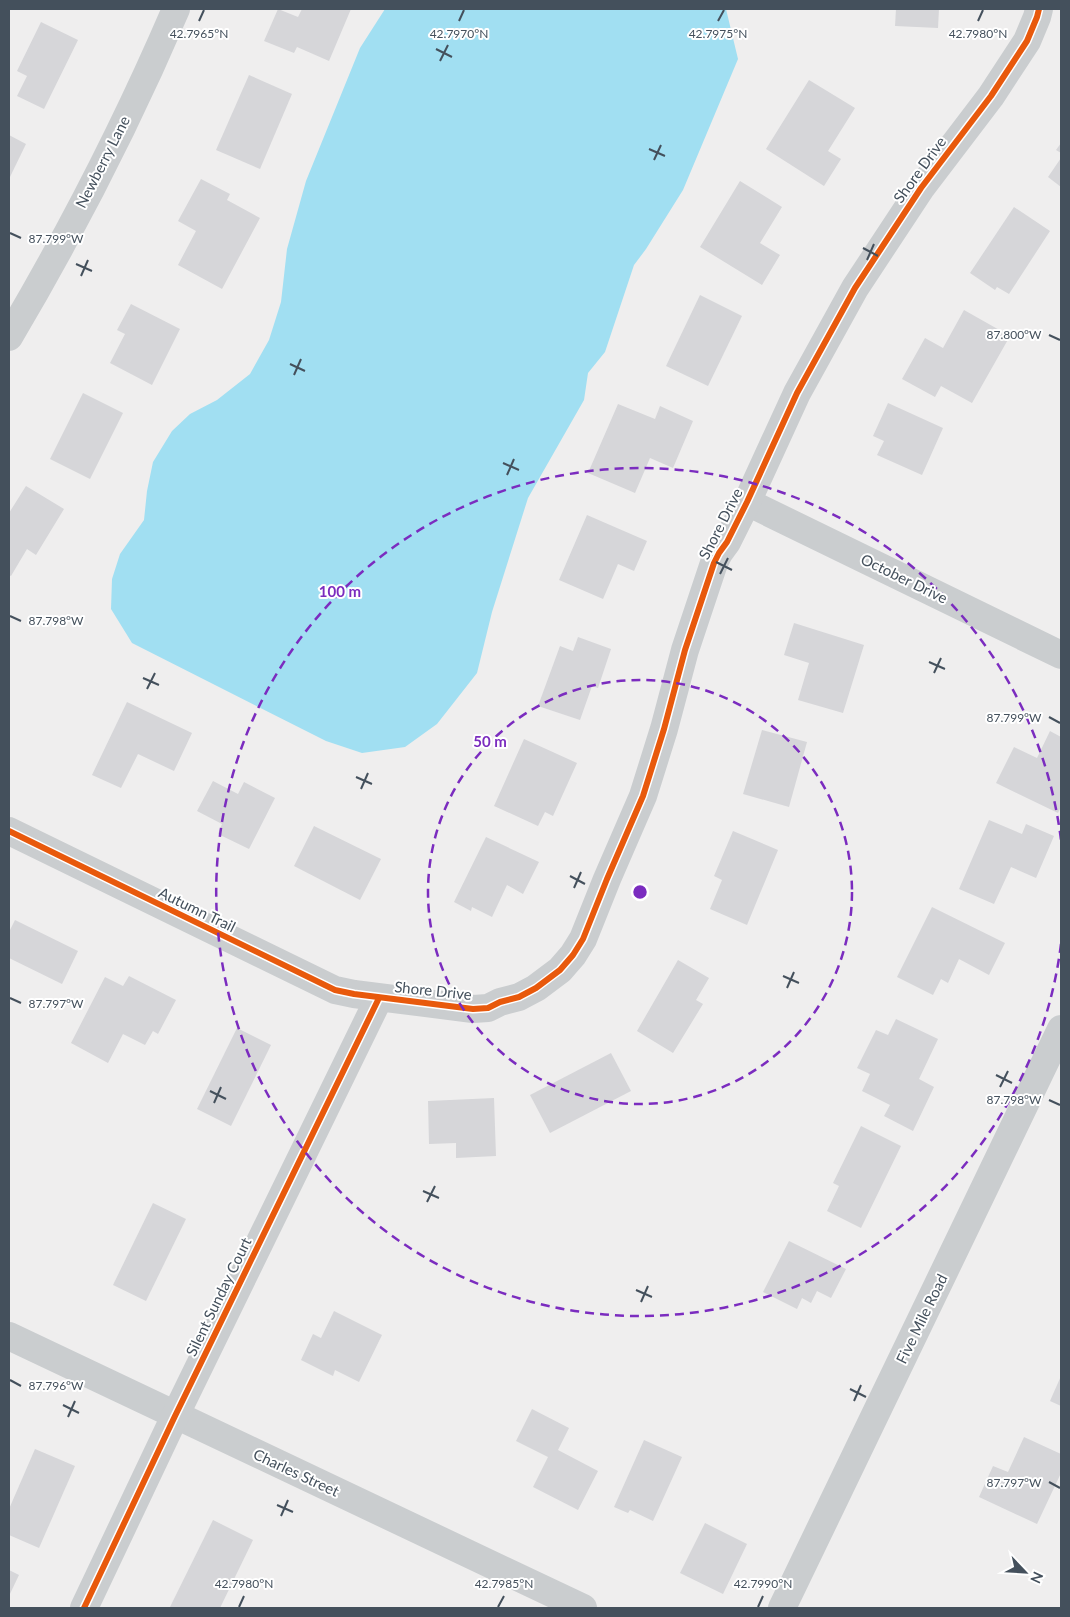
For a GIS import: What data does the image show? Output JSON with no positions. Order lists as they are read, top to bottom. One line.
{"streets":{"street":["Newberry Lane","Shore Drive","October Drive","Autumn Trail","Silent Sunday Court","Five Mile Road","Charles Street"]},"crossings":[["Shore Drive","October Drive"],["Shore Drive","Autumn Trail"],["Shore Drive","Silent Sunday Court"],["Autumn Trail","Silent Sunday Court"],["Silent Sunday Court","Charles Street"]],"north":"bottom right","coordinates":["42.7965°N","42.7970°N","42.7975°N","42.7980°N","87.799°W","87.800°W","87.798°W","87.797°W","87.796°W","42.7985°N","42.7990°N"],"rings":["100 m","50 m"]}
